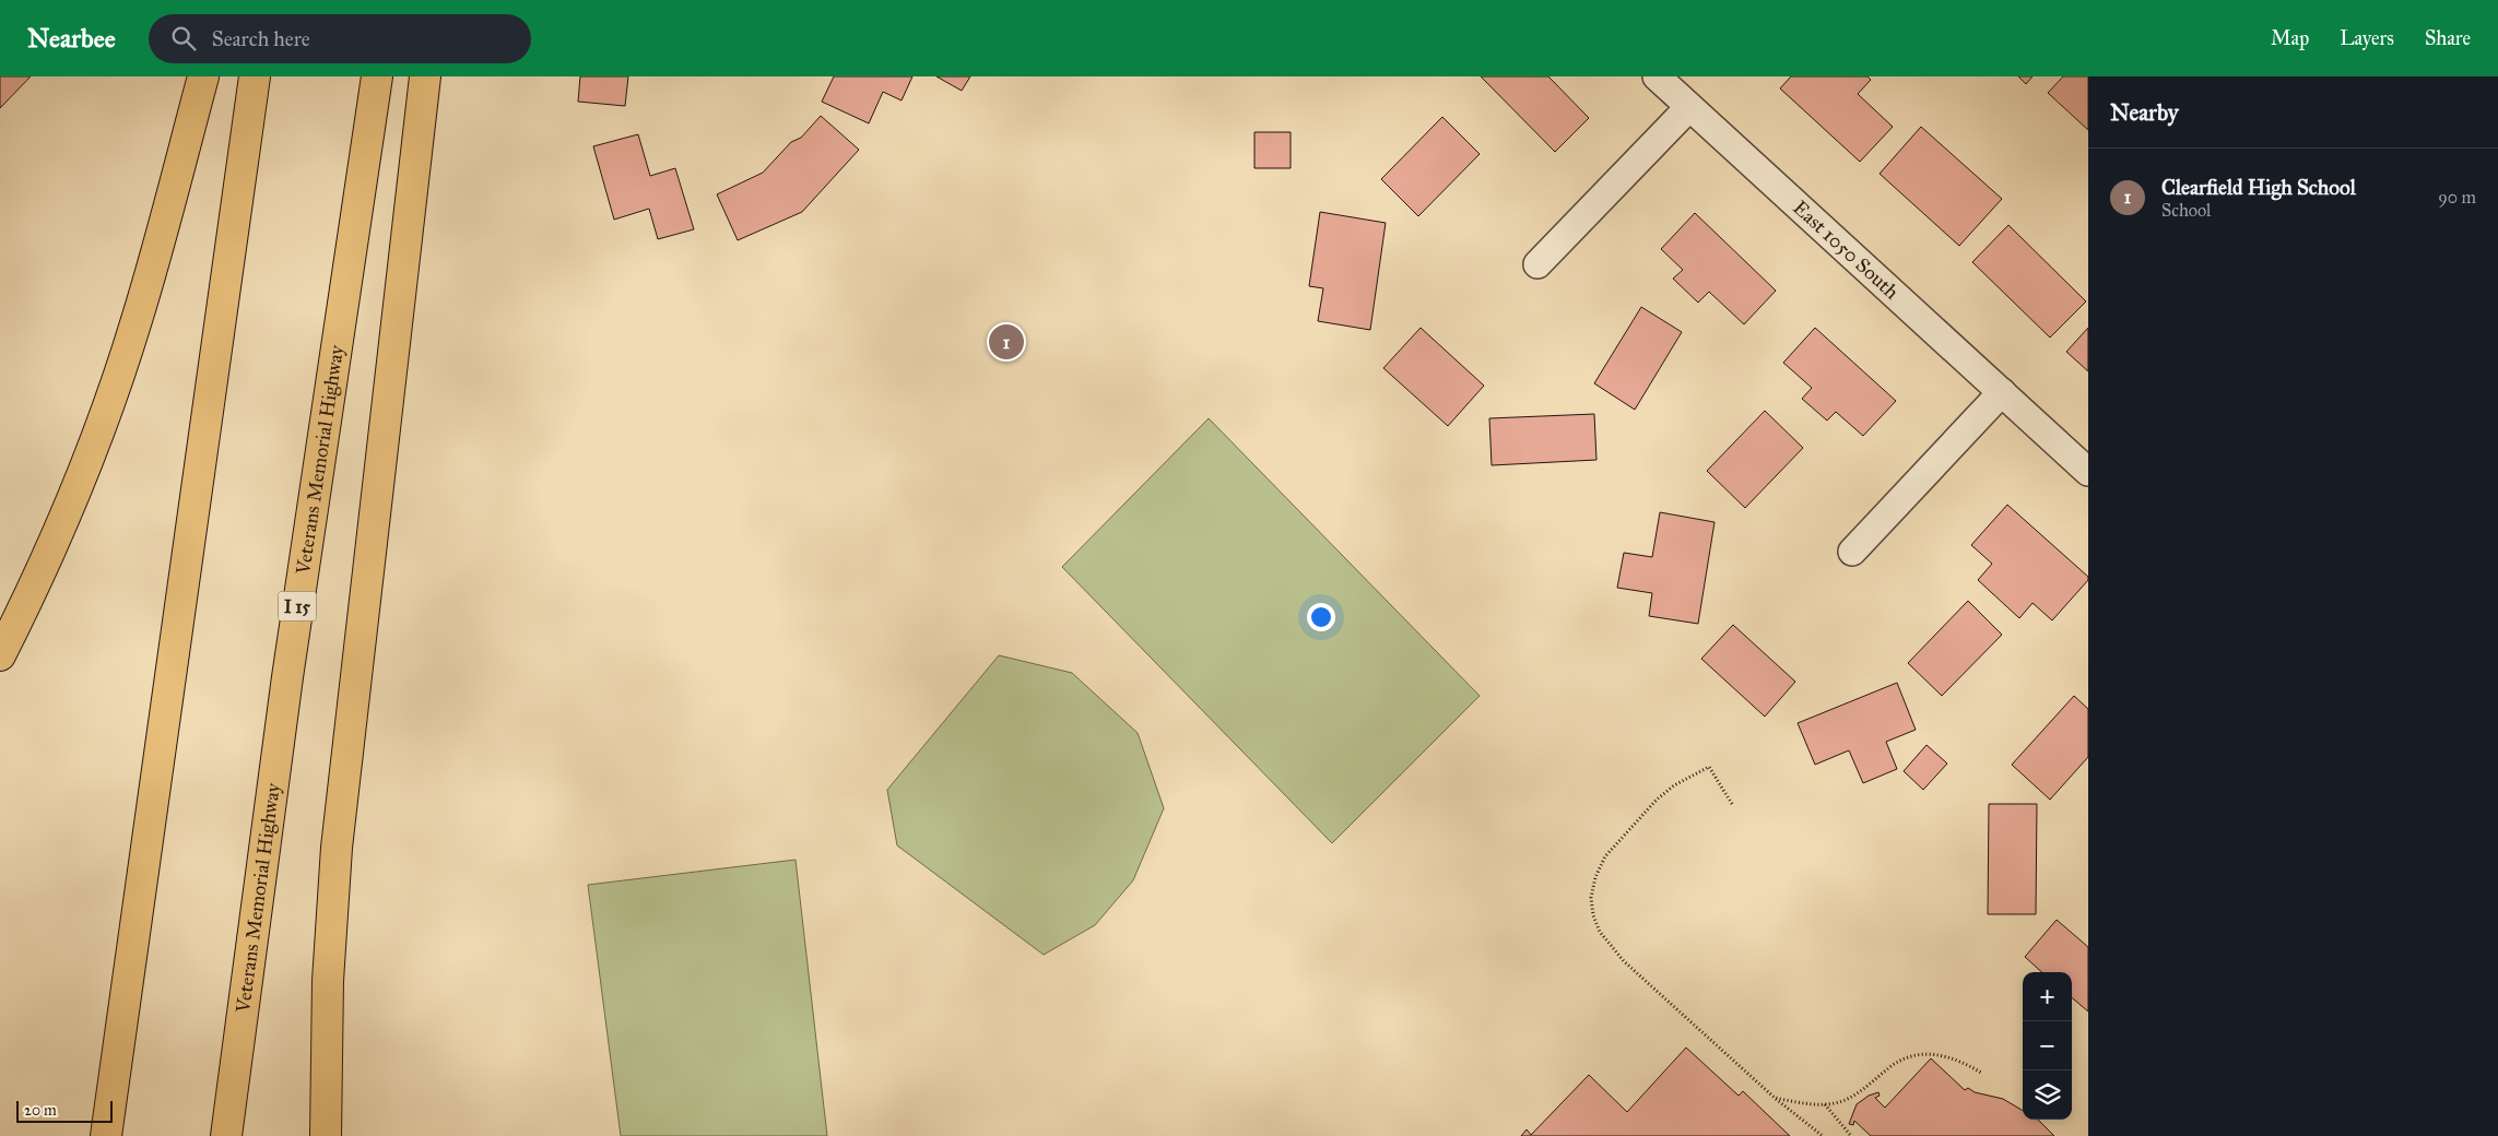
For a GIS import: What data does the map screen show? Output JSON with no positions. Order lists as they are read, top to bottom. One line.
{"streets":{"highway":["Veterans Memorial Highway","I 15"],"street":["East 1050 South"]},"scale_bar":"20 m","page":{"header":"Nearbee","search":"Search here","nav":["Map","Layers","Share"],"heading":"Nearby","list":[{"mark":"1","name":"Clearfield High School","note":"School","value":"90 m"}],"pins":"1","map_buttons":["+","−"],"scale":"20 m"}}
